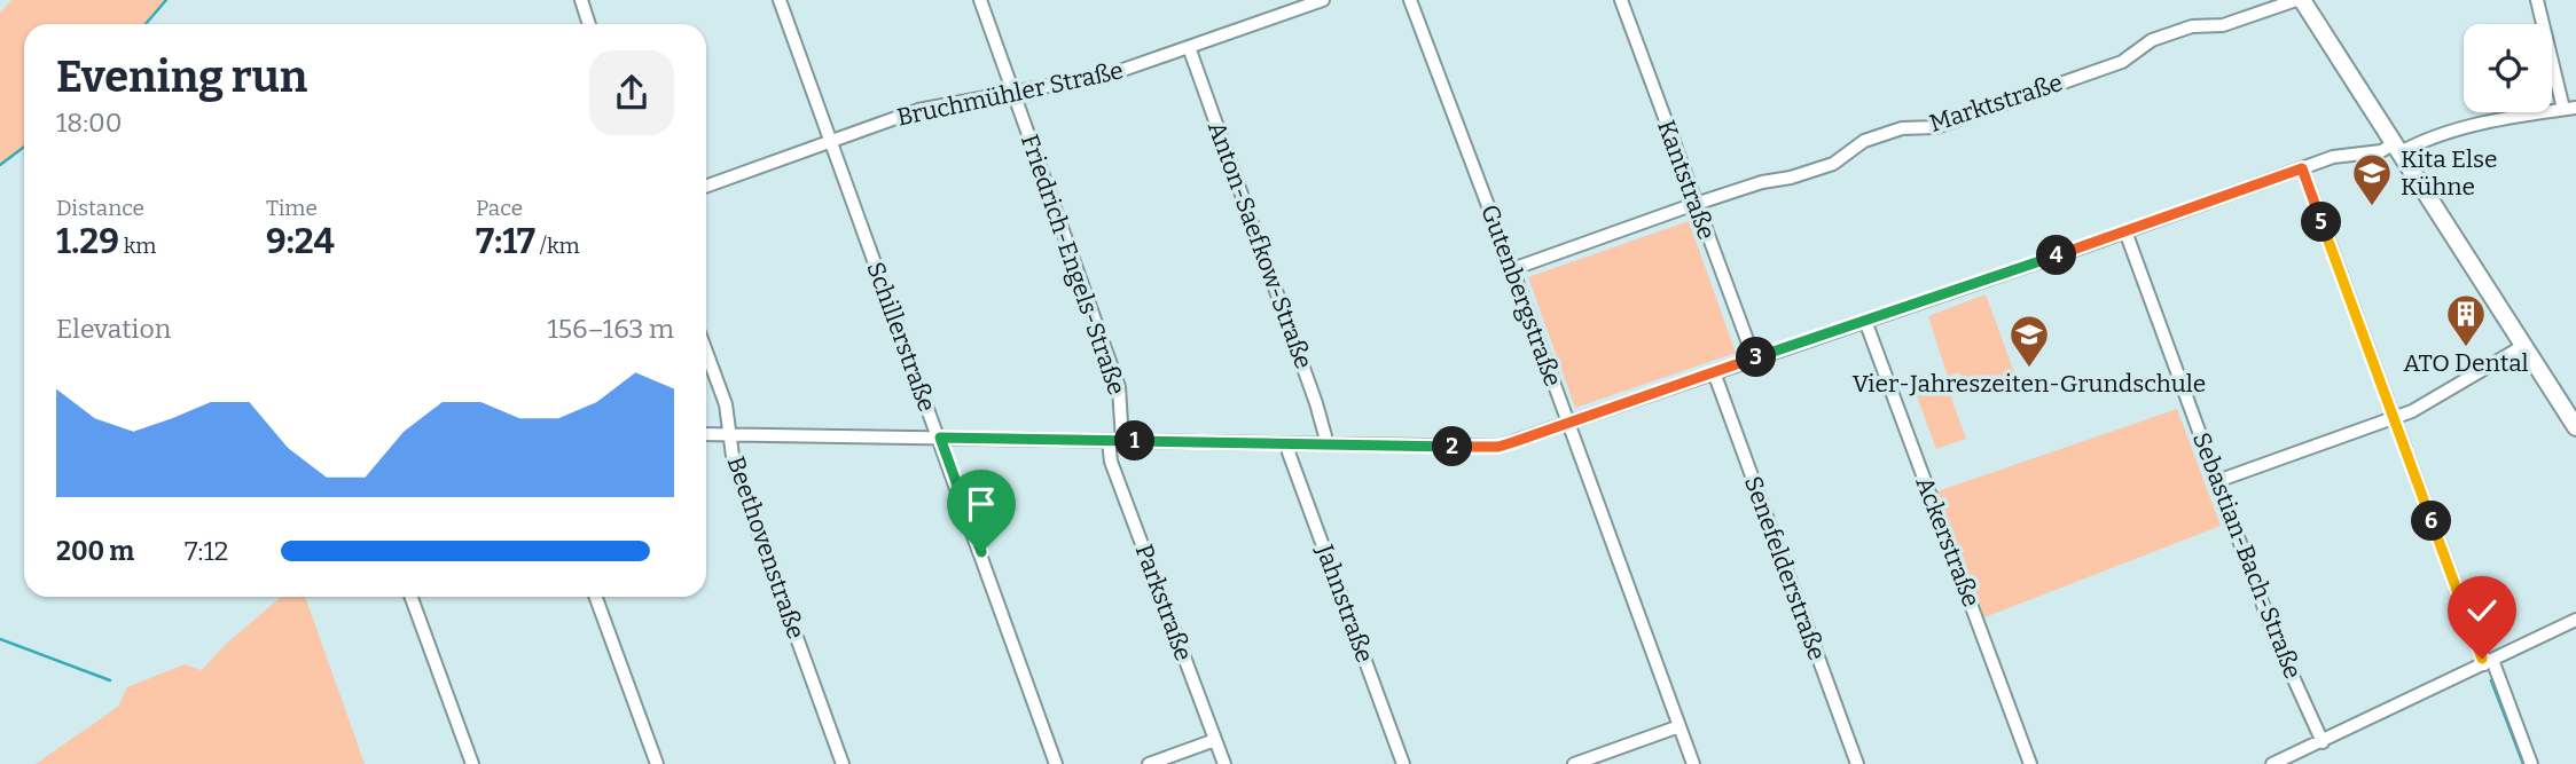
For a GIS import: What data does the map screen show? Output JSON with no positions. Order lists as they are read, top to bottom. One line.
{"streets":{"street":["Bruchmühler Straße","Marktstraße","Kantstraße","Anton-Saefkow-Straße","Friedrich-Engels-Straße","Gutenbergstraße","Schillerstraße","Ackerstraße","Beethovenstraße","Sebastian-Bach-Straße","Senefelderstraße","Parkstraße","Jahnstraße"]},"crossings":[["Bruchmühler Straße","Anton-Saefkow-Straße"],["Bruchmühler Straße","Friedrich-Engels-Straße"],["Bruchmühler Straße","Schillerstraße"],["Marktstraße","Kantstraße"],["Marktstraße","Gutenbergstraße"]],"places":{"school or university":["Kita Else Kühne","Vier-Jahreszeiten-Grundschule"],"building":["ATO Dental"]},"page":{"heading":["Evening run","18:00"],"stats":[["Distance","1.29 km"],["Time","9:24"],["Pace","7:17 /km"]],"pins":["5","4","3","1","2","6"],"chart":["Elevation","156–163 m"],"list":[{"name":"200 m","note":"7:12"}]}}
